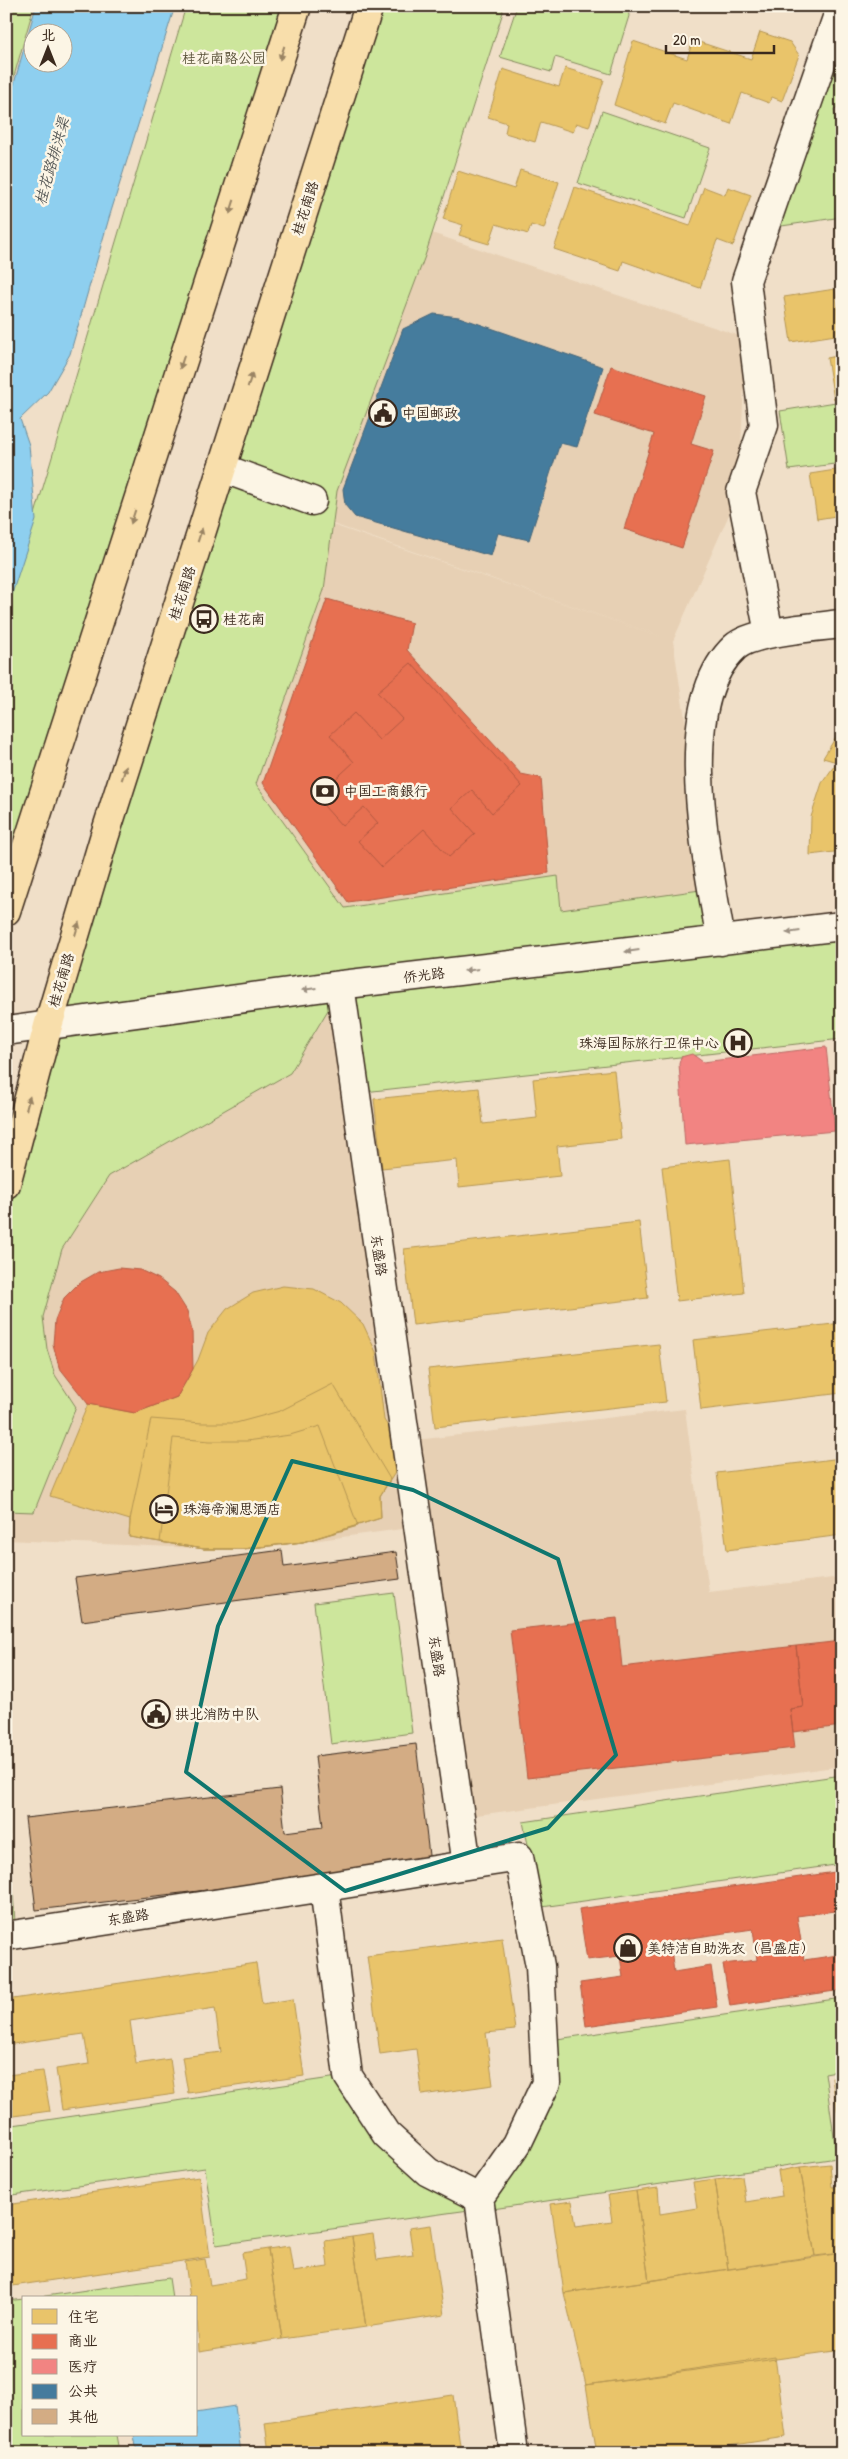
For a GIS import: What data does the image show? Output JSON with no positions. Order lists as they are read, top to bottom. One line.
{"streets":{"main road":["桂花南路"],"street":["侨光路","东盛路"]},"crossings":[["桂花南路","侨光路"],["侨光路","东盛路"]],"one_way":["侨光路"],"water":["桂花路排洪渠"],"parks":["桂花南路公园"],"places":{"public building":["中国邮政","拱北消防中队"],"bus stop":["桂花南"],"bank":["中国工商銀行"],"hospital":["珠海国际旅行卫保中心"],"hotel":["珠海帝澜思酒店"],"shop":["美特洁自助洗衣（昌盛店）"]},"legend":["住宅","商业","医疗","公共","其他"],"scale_bar":"20 m","north":"top"}
